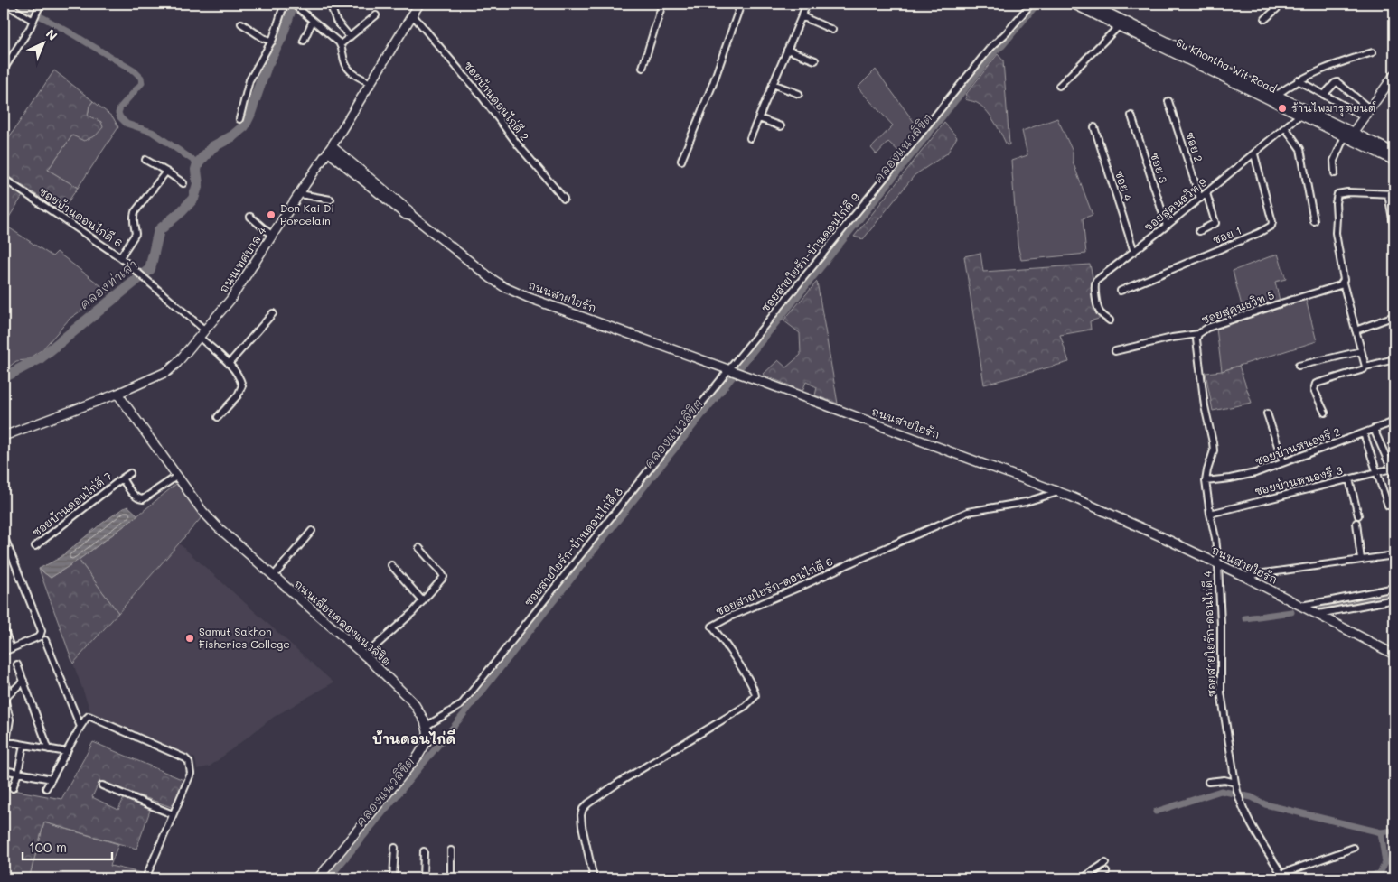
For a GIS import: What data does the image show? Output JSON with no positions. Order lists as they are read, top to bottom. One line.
{"streets":{"street":["Su Khontha Wit Road","ซอยบัานดอนไก่ดี 2","ซอย 2","ซอย 3","ซอย 4","ซอยสุคนธวิท 9","ซอยบ้านดอนไก่ดี 6","ซอย 1","ซอยสายใยรัก-บ้านดอนไก่ดี 9","ถนนเทศบาล 4","ถนนสายใยรัก","ซอยสุคนธวิท 5","ซอยบ้านหนองรี 2","ซอยบ้านหนองรี 3","ซอยบ้านดอนไก่ดี 7","ซอยสายใยรัก-บ้านดอนไก่ดี 8","ซอยสายใยรัก-ดอนไก่ดี 6","ถนนเลียบคลองแนวลิขิต","ซอยสายใยรัก-ดอนไก่ดี 4"]},"crossings":[["Su Khontha Wit Road","ซอยสุคนธวิท 9"],["ซอยบัานดอนไก่ดี 2","ถนนเทศบาล 4"],["ซอย 2","ซอยสุคนธวิท 9"],["ซอย 3","ซอยสุคนธวิท 9"],["ซอย 4","ซอยสุคนธวิท 9"],["ซอยสุคนธวิท 9","ซอย 1"],["ซอยบ้านดอนไก่ดี 6","ถนนเทศบาล 4"],["ซอยสายใยรัก-บ้านดอนไก่ดี 9","ถนนสายใยรัก"],["ซอยสายใยรัก-บ้านดอนไก่ดี 9","ซอยสายใยรัก-บ้านดอนไก่ดี 8"],["ถนนเทศบาล 4","ถนนสายใยรัก"],["ถนนเทศบาล 4","ถนนเลียบคลองแนวลิขิต"],["ถนนสายใยรัก","ซอยสุคนธวิท 5"],["ถนนสายใยรัก","ซอยสายใยรัก-บ้านดอนไก่ดี 8"],["ถนนสายใยรัก","ซอยสายใยรัก-ดอนไก่ดี 6"],["ถนนสายใยรัก","ซอยสายใยรัก-ดอนไก่ดี 4"],["ซอยสุคนธวิท 5","ซอยบ้านหนองรี 2"],["ซอยสุคนธวิท 5","ซอยบ้านหนองรี 3"],["ซอยสุคนธวิท 5","ซอยสายใยรัก-ดอนไก่ดี 4"],["ซอยบ้านดอนไก่ดี 7","ถนนเลียบคลองแนวลิขิต"],["ซอยสายใยรัก-บ้านดอนไก่ดี 8","ถนนเลียบคลองแนวลิขิต"]],"districts":["บ้านดอนไก่ดี"],"water":["คลองแนวลิขิต","คลองท่าเสา"],"places":["ร้านไพมารุตยนต์","Don Kai Di Porcelain","Samut Sakhon Fisheries College"],"scale_bar":"100 m","north":"top right"}
